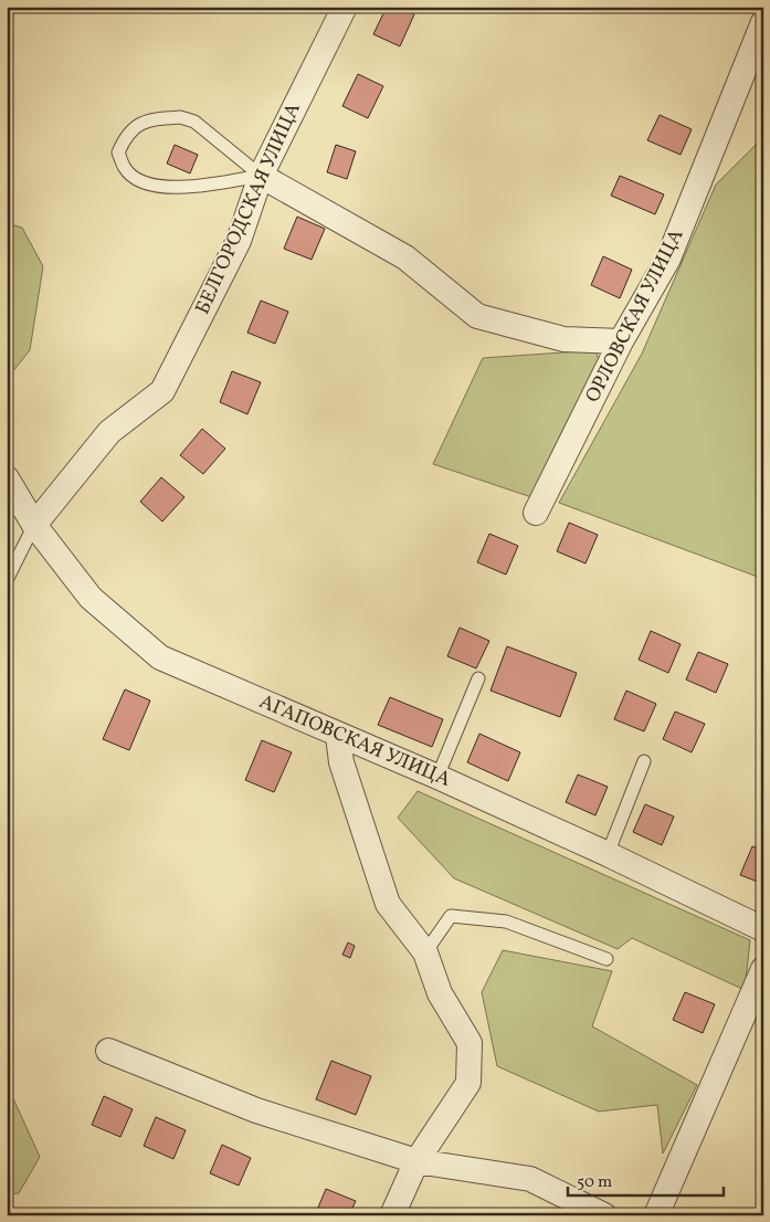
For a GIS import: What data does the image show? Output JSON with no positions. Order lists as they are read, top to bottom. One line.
{"streets":{"street":["БЕЛГОРОДСКАЯ УЛИЦА","ОРЛОВСКАЯ УЛИЦА","АГАПОВСКАЯ УЛИЦА"]},"crossings":[["БЕЛГОРОДСКАЯ УЛИЦА","АГАПОВСКАЯ УЛИЦА"]],"scale_bar":"50 m"}
